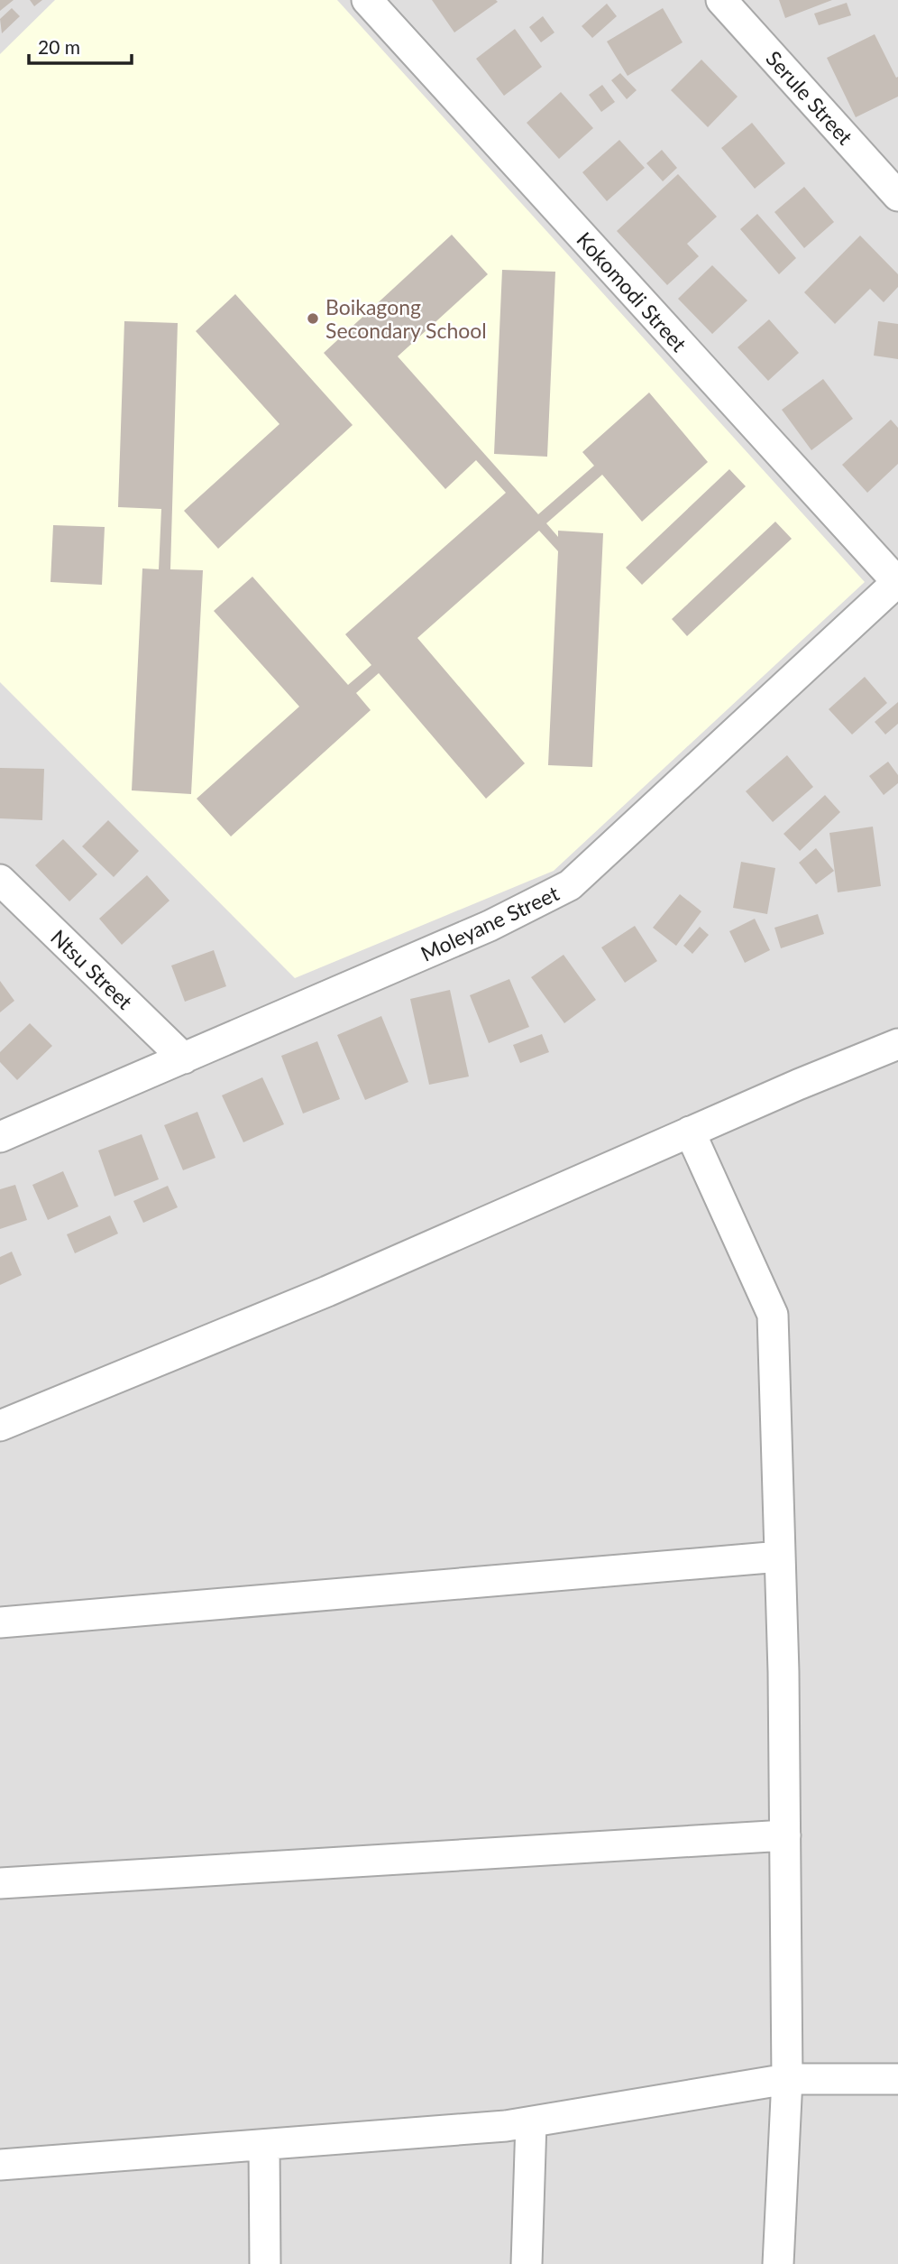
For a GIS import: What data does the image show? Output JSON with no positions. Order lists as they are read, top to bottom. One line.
{"streets":{"street":["Serule Street","Kokomodi Street","Moleyane Street","Ntsu Street"]},"crossings":[["Kokomodi Street","Moleyane Street"],["Moleyane Street","Ntsu Street"]],"places":["Boikagong Secondary School"],"scale_bar":"20 m"}
